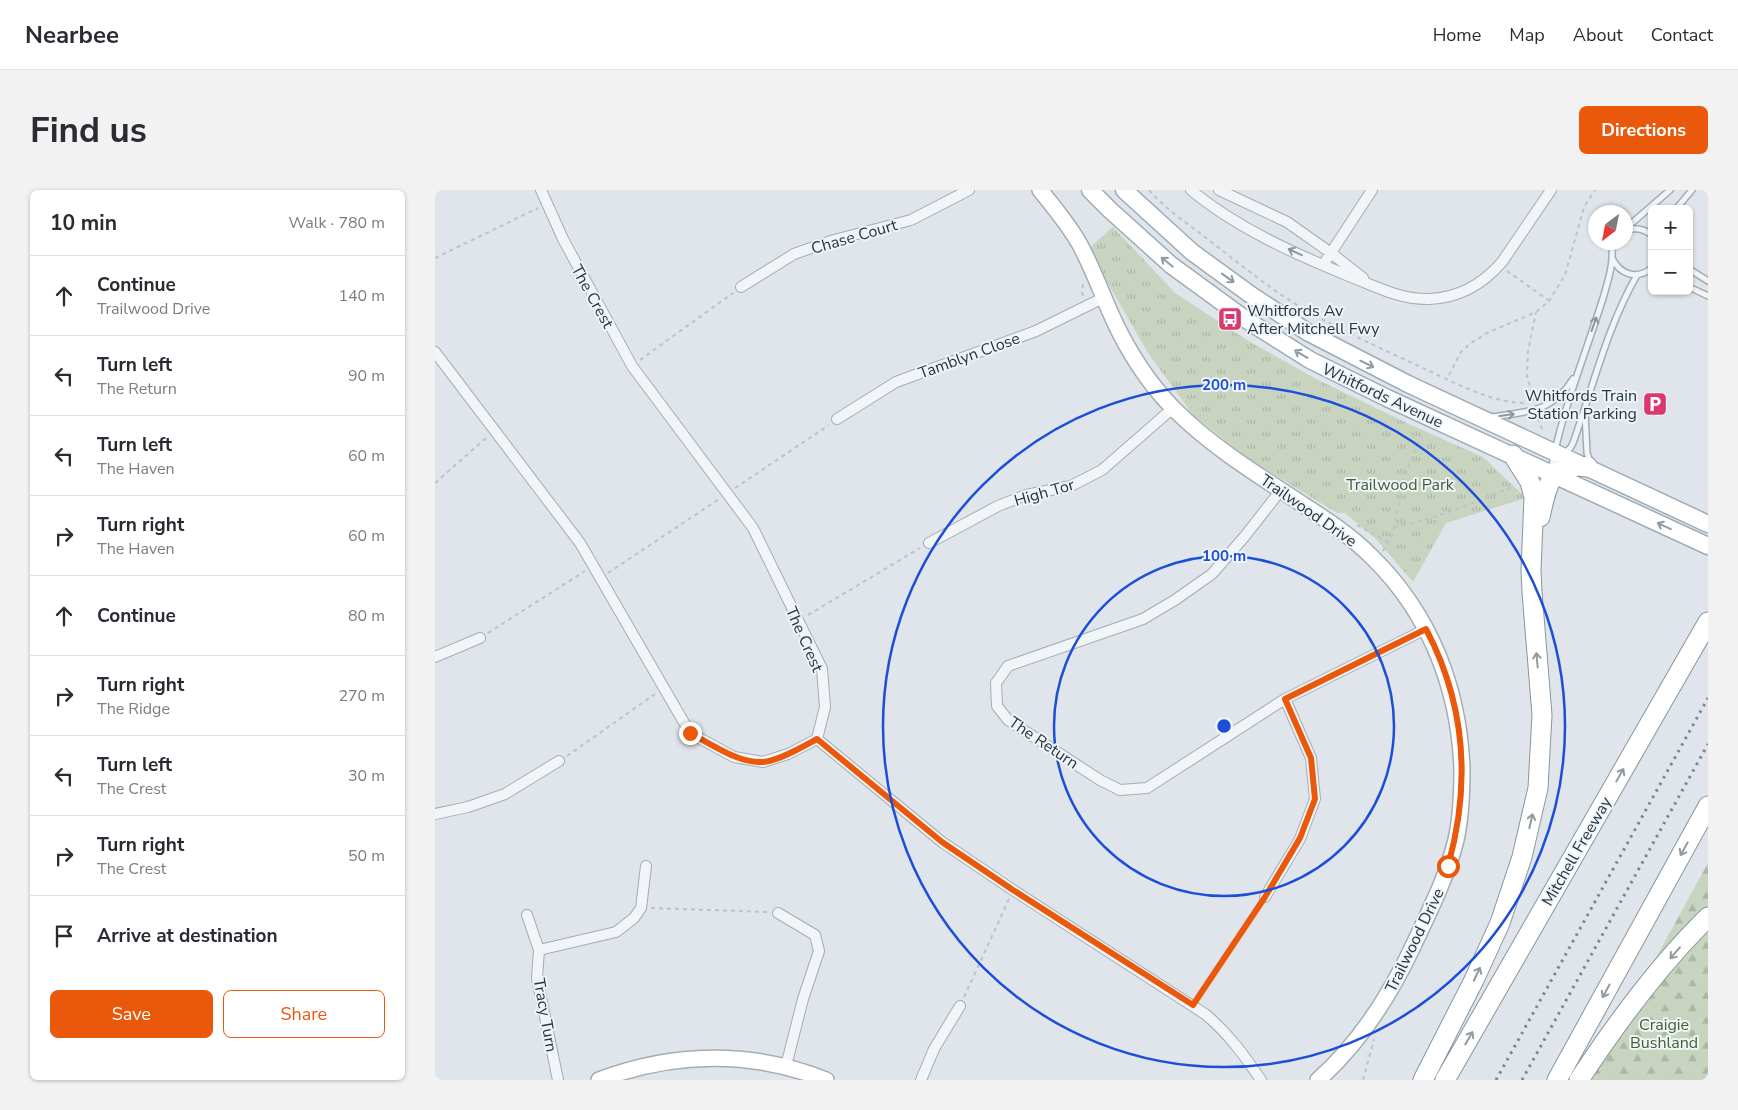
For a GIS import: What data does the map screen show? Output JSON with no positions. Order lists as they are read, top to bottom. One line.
{"streets":{"highway":["Mitchell Freeway"],"main road":["Whitfords Avenue"],"street":["Chase Court","The Crest","Tamblyn Close","High Tor","Trailwood Drive","The Return","Tracy Turn"]},"crossings":[["Tamblyn Close","Trailwood Drive"],["High Tor","Trailwood Drive"],["Trailwood Drive","The Return"]],"parks":["Trailwood Park","Craigie Bushland"],"places":{"bus stop":["Whitfords Av After Mitchell Fwy"],"parking":["Whitfords Train Station Parking"]},"north":"bottom left","page":{"header":"Nearbee","nav":["Home","Map","About","Contact"],"buttons":["Directions",["Save","Share"]],"title":"Find us","heading":["10 min","Walk · 780 m"],"map_buttons":["+","−"],"list":[["Continue","Trailwood Drive","140 m"],["Turn left","The Return","90 m"],["Turn left","The Haven","60 m"],["Turn right","The Haven","60 m"],["Continue","80 m"],["Turn right","The Ridge","270 m"],["Turn left","The Crest","30 m"],["Turn right","The Crest","50 m"],"Arrive at destination"]},"rings":["200 m","100 m"]}
